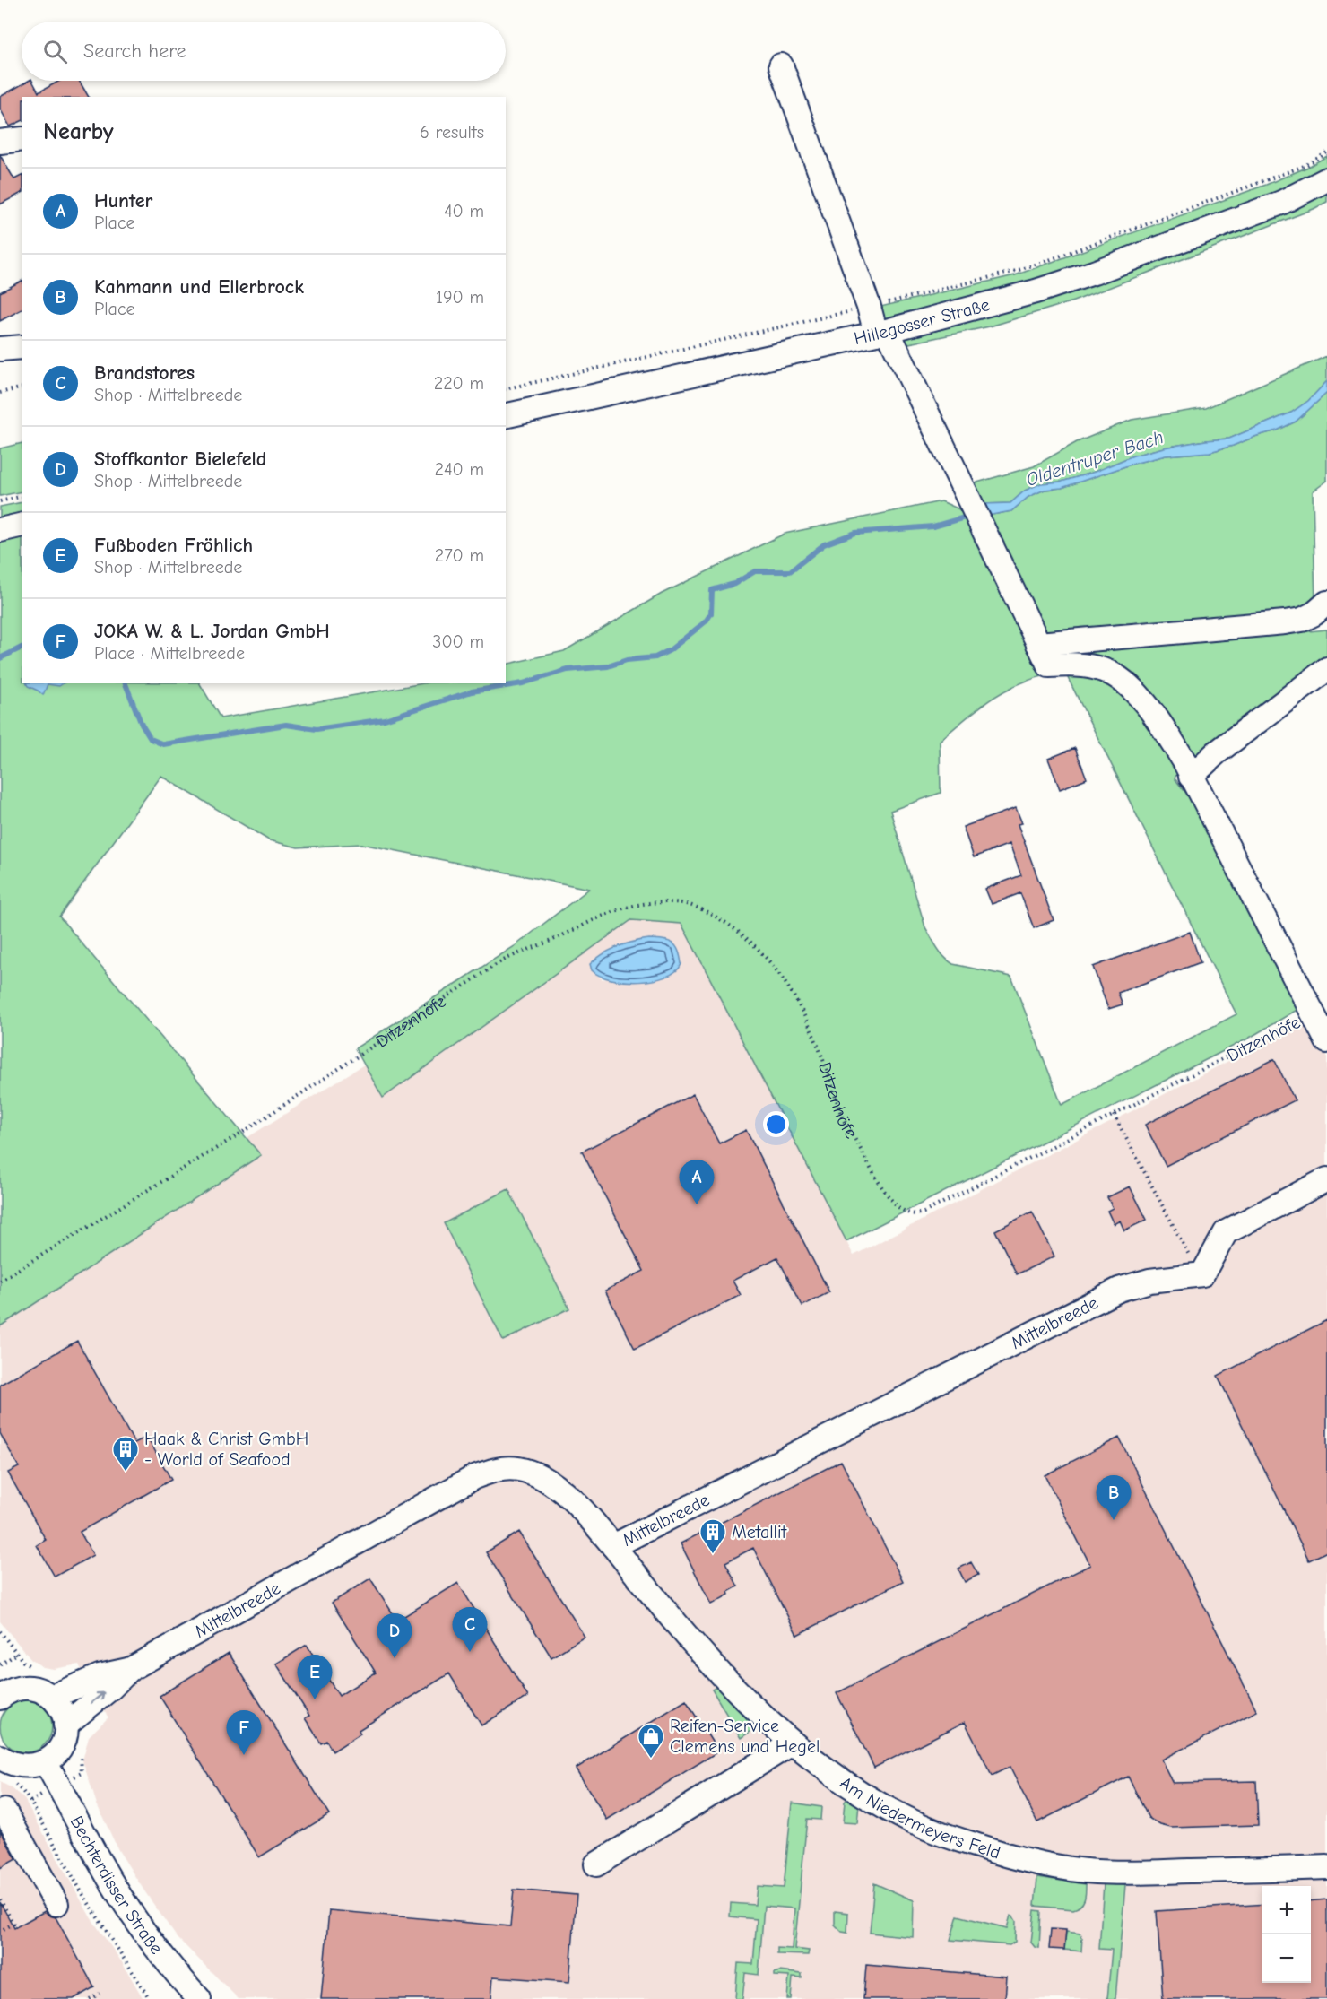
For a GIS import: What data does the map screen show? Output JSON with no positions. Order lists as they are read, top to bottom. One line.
{"streets":{"street":["Hillegosser Straße","Ditzenhöfe","Mittelbreede","Am Niedermeyers Feld","Bechterdisser Straße"]},"crossings":[["Mittelbreede","Am Niedermeyers Feld"]],"water":["Oldentruper Bach"],"places":{"building":["Haak & Christ GmbH - World of Seafood","Metallit"],"shop":["Reifen-Service Clemens und Hegel"]},"page":{"search":"Search here","heading":["Nearby","6 results"],"list":[{"mark":"A","name":"Hunter","note":"Place","value":"40 m"},{"mark":"B","name":"Kahmann und Ellerbrock","note":"Place","value":"190 m"},{"mark":"C","name":"Brandstores","note":"Shop · Mittelbreede","value":"220 m"},{"mark":"D","name":"Stoffkontor Bielefeld","note":"Shop · Mittelbreede","value":"240 m"},{"mark":"E","name":"Fußboden Fröhlich","note":"Shop · Mittelbreede","value":"270 m"},{"mark":"F","name":"JOKA W. & L. Jordan GmbH","note":"Place · Mittelbreede","value":"300 m"}],"pins":["A","B","C","D","E","F"],"map_buttons":["+","−"]}}
